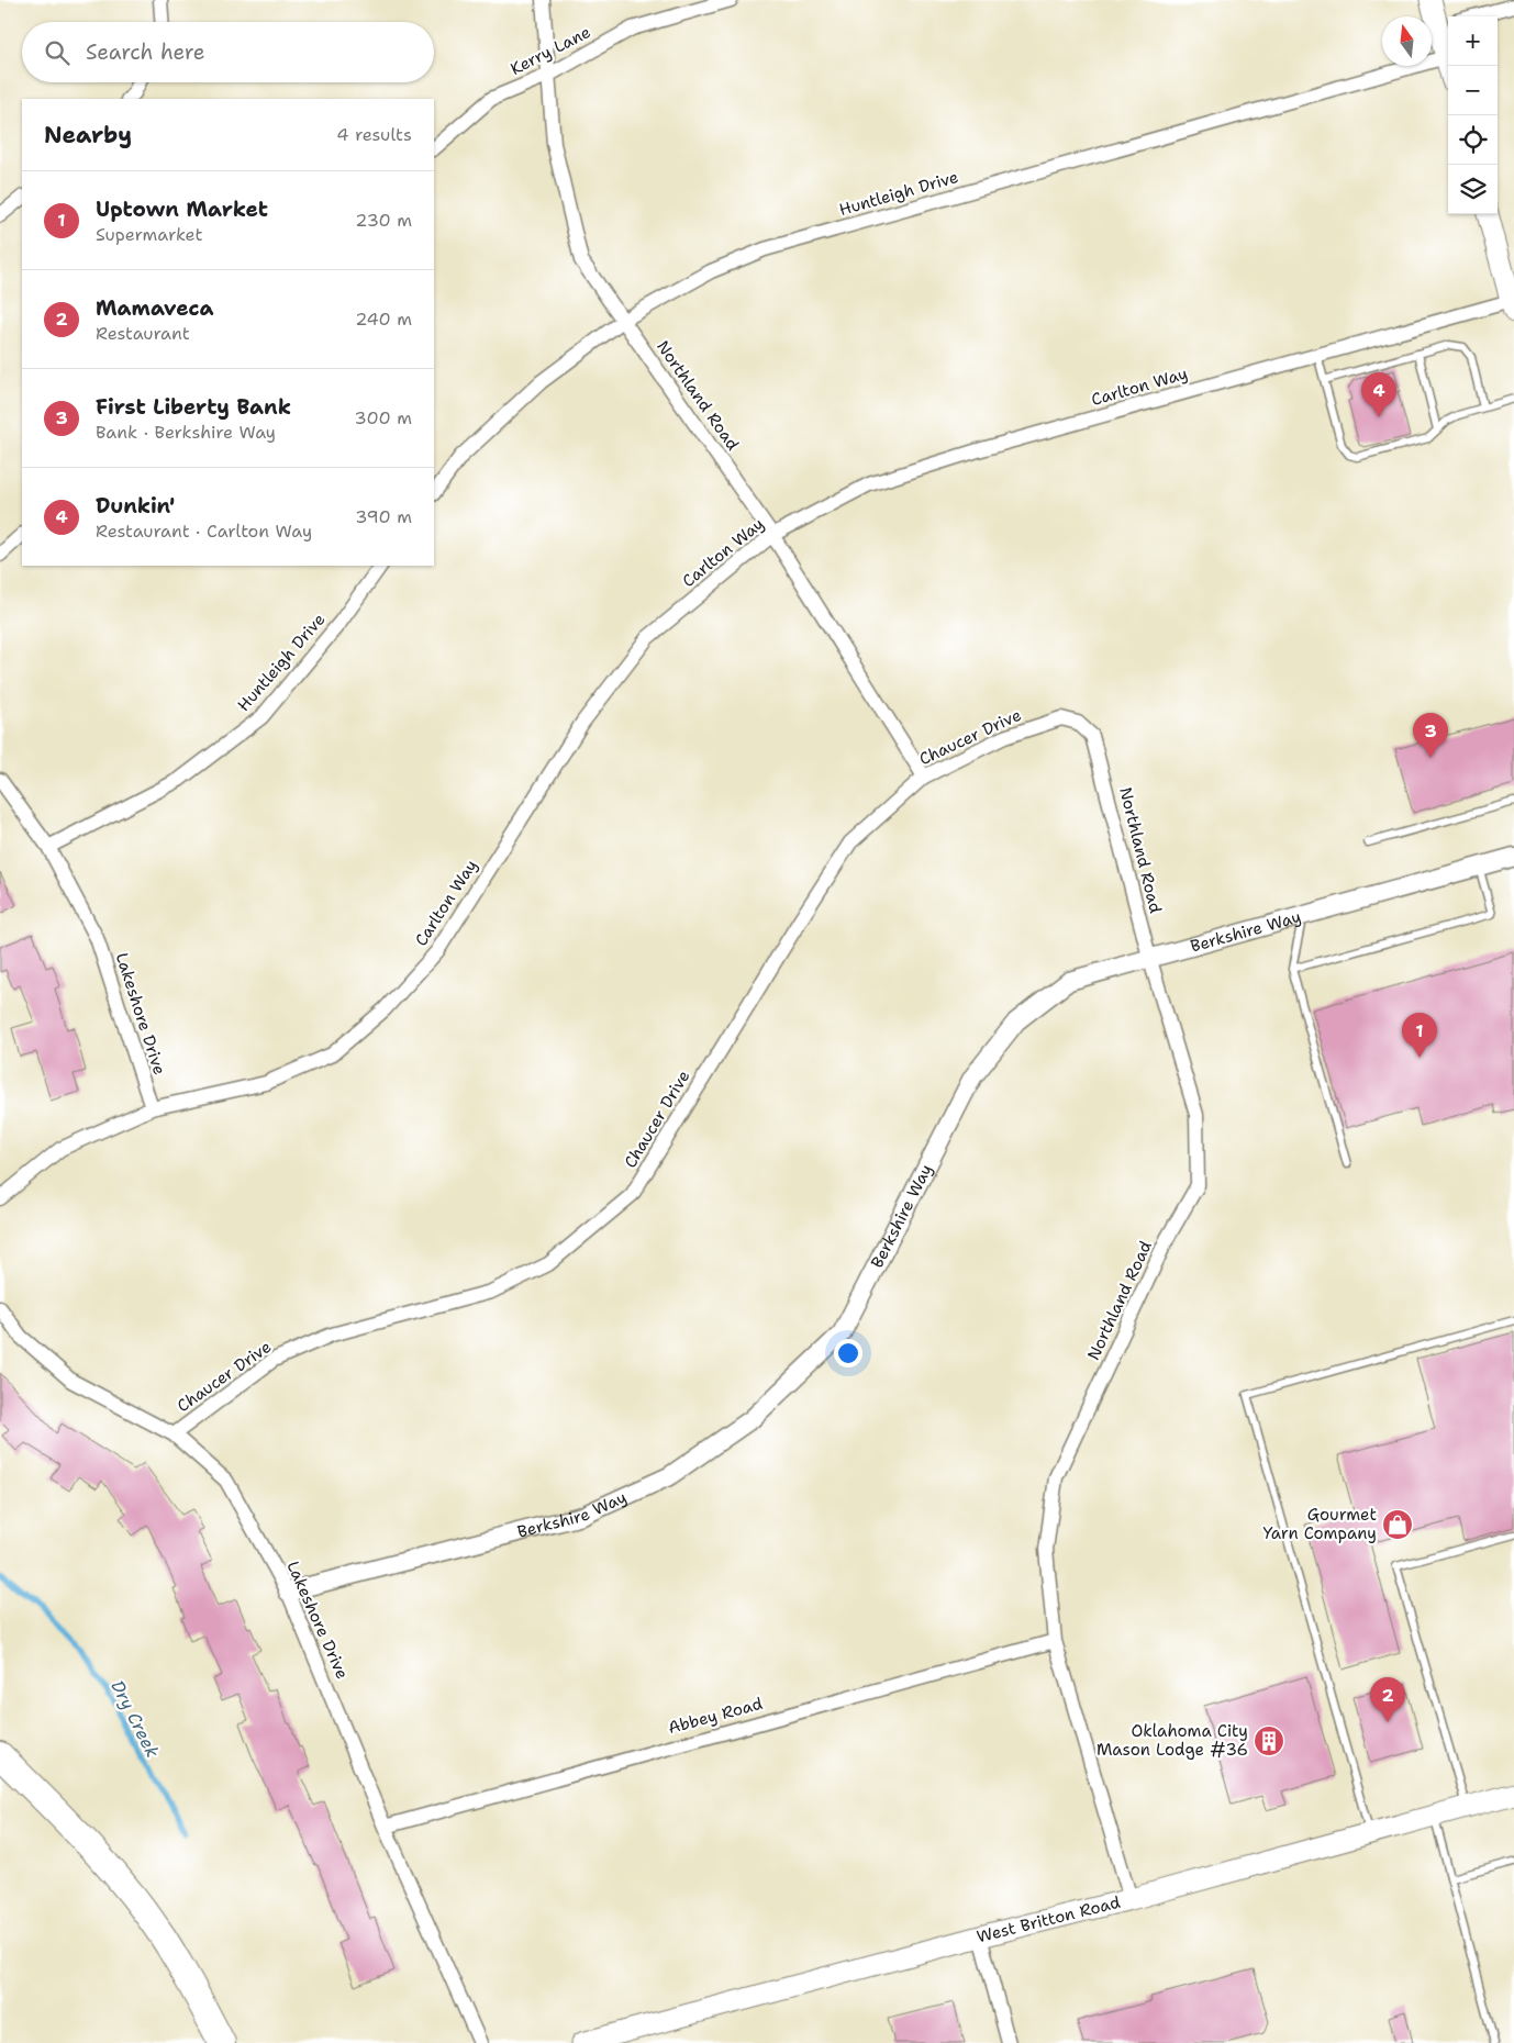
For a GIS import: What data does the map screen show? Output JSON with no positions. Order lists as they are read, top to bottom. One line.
{"streets":{"main road":["West Britton Road"],"street":["Kerry Lane","Huntleigh Drive","Carlton Way","Northland Road","Chaucer Drive","Berkshire Way","Lakeshore Drive","Abbey Road"]},"crossings":[["Kerry Lane","Northland Road"],["Huntleigh Drive","Northland Road"],["Huntleigh Drive","Lakeshore Drive"],["Carlton Way","Northland Road"],["Carlton Way","Lakeshore Drive"],["Northland Road","Chaucer Drive"],["Northland Road","Berkshire Way"],["Northland Road","Abbey Road"],["Northland Road","West Britton Road"],["Chaucer Drive","Lakeshore Drive"],["Berkshire Way","Lakeshore Drive"],["Lakeshore Drive","Abbey Road"]],"water":["Dry Creek"],"places":{"shop":["Gourmet Yarn Company"],"building":["Oklahoma City Mason Lodge #36"]},"north":"top","page":{"map_buttons":["+","−"],"search":"Search here","heading":["Nearby","4 results"],"list":[{"mark":"1","name":"Uptown Market","note":"Supermarket","value":"230 m"},{"mark":"2","name":"Mamaveca","note":"Restaurant","value":"240 m"},{"mark":"3","name":"First Liberty Bank","note":"Bank · Berkshire Way","value":"300 m"},{"mark":"4","name":"Dunkin'","note":"Restaurant · Carlton Way","value":"390 m"}],"pins":["4","3","1","2"]}}
